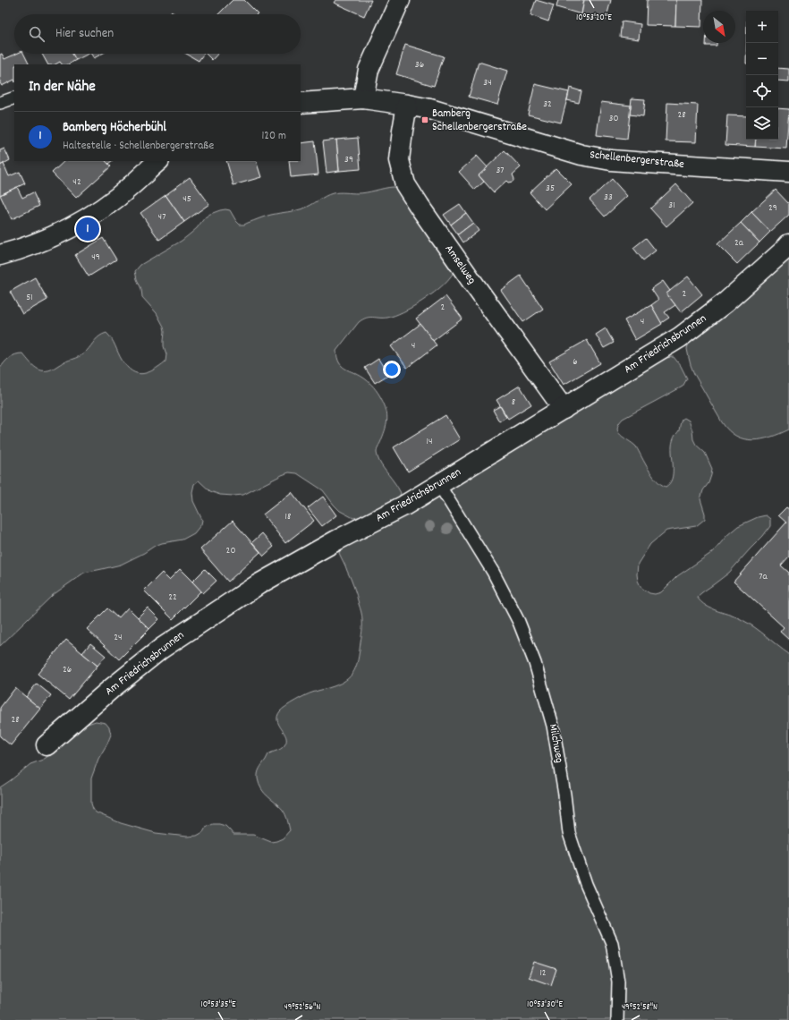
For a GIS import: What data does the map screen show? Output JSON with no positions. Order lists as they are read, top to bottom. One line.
{"streets":{"street":["Schellenbergerstraße","Amselweg","Am Friedrichsbrunnen"],"lane":["Milchweg"]},"crossings":[["Schellenbergerstraße","Amselweg"],["Amselweg","Am Friedrichsbrunnen"],["Am Friedrichsbrunnen","Milchweg"]],"places":{"transit":["Bamberg Schellenbergerstraße"]},"house_numbers":["36","34","32","28","30","39","37","42","35","33","45","31","29","47","2a","49","2","51","2","4","4","6","8","14","18","20","7a","22","24","26","28","12"],"north":"bottom right","page":{"map_buttons":["+","−"],"search":"Hier suchen","heading":"In der Nähe","list":[{"mark":"1","name":"Bamberg Höcherbühl","note":"Haltestelle · Schellenbergerstraße","value":"120 m"}],"pins":"1"},"coordinates":["10°53'20\"E","10°53'35\"E","10°53'30\"E","49°52'56\"N","49°52'58\"N"]}
